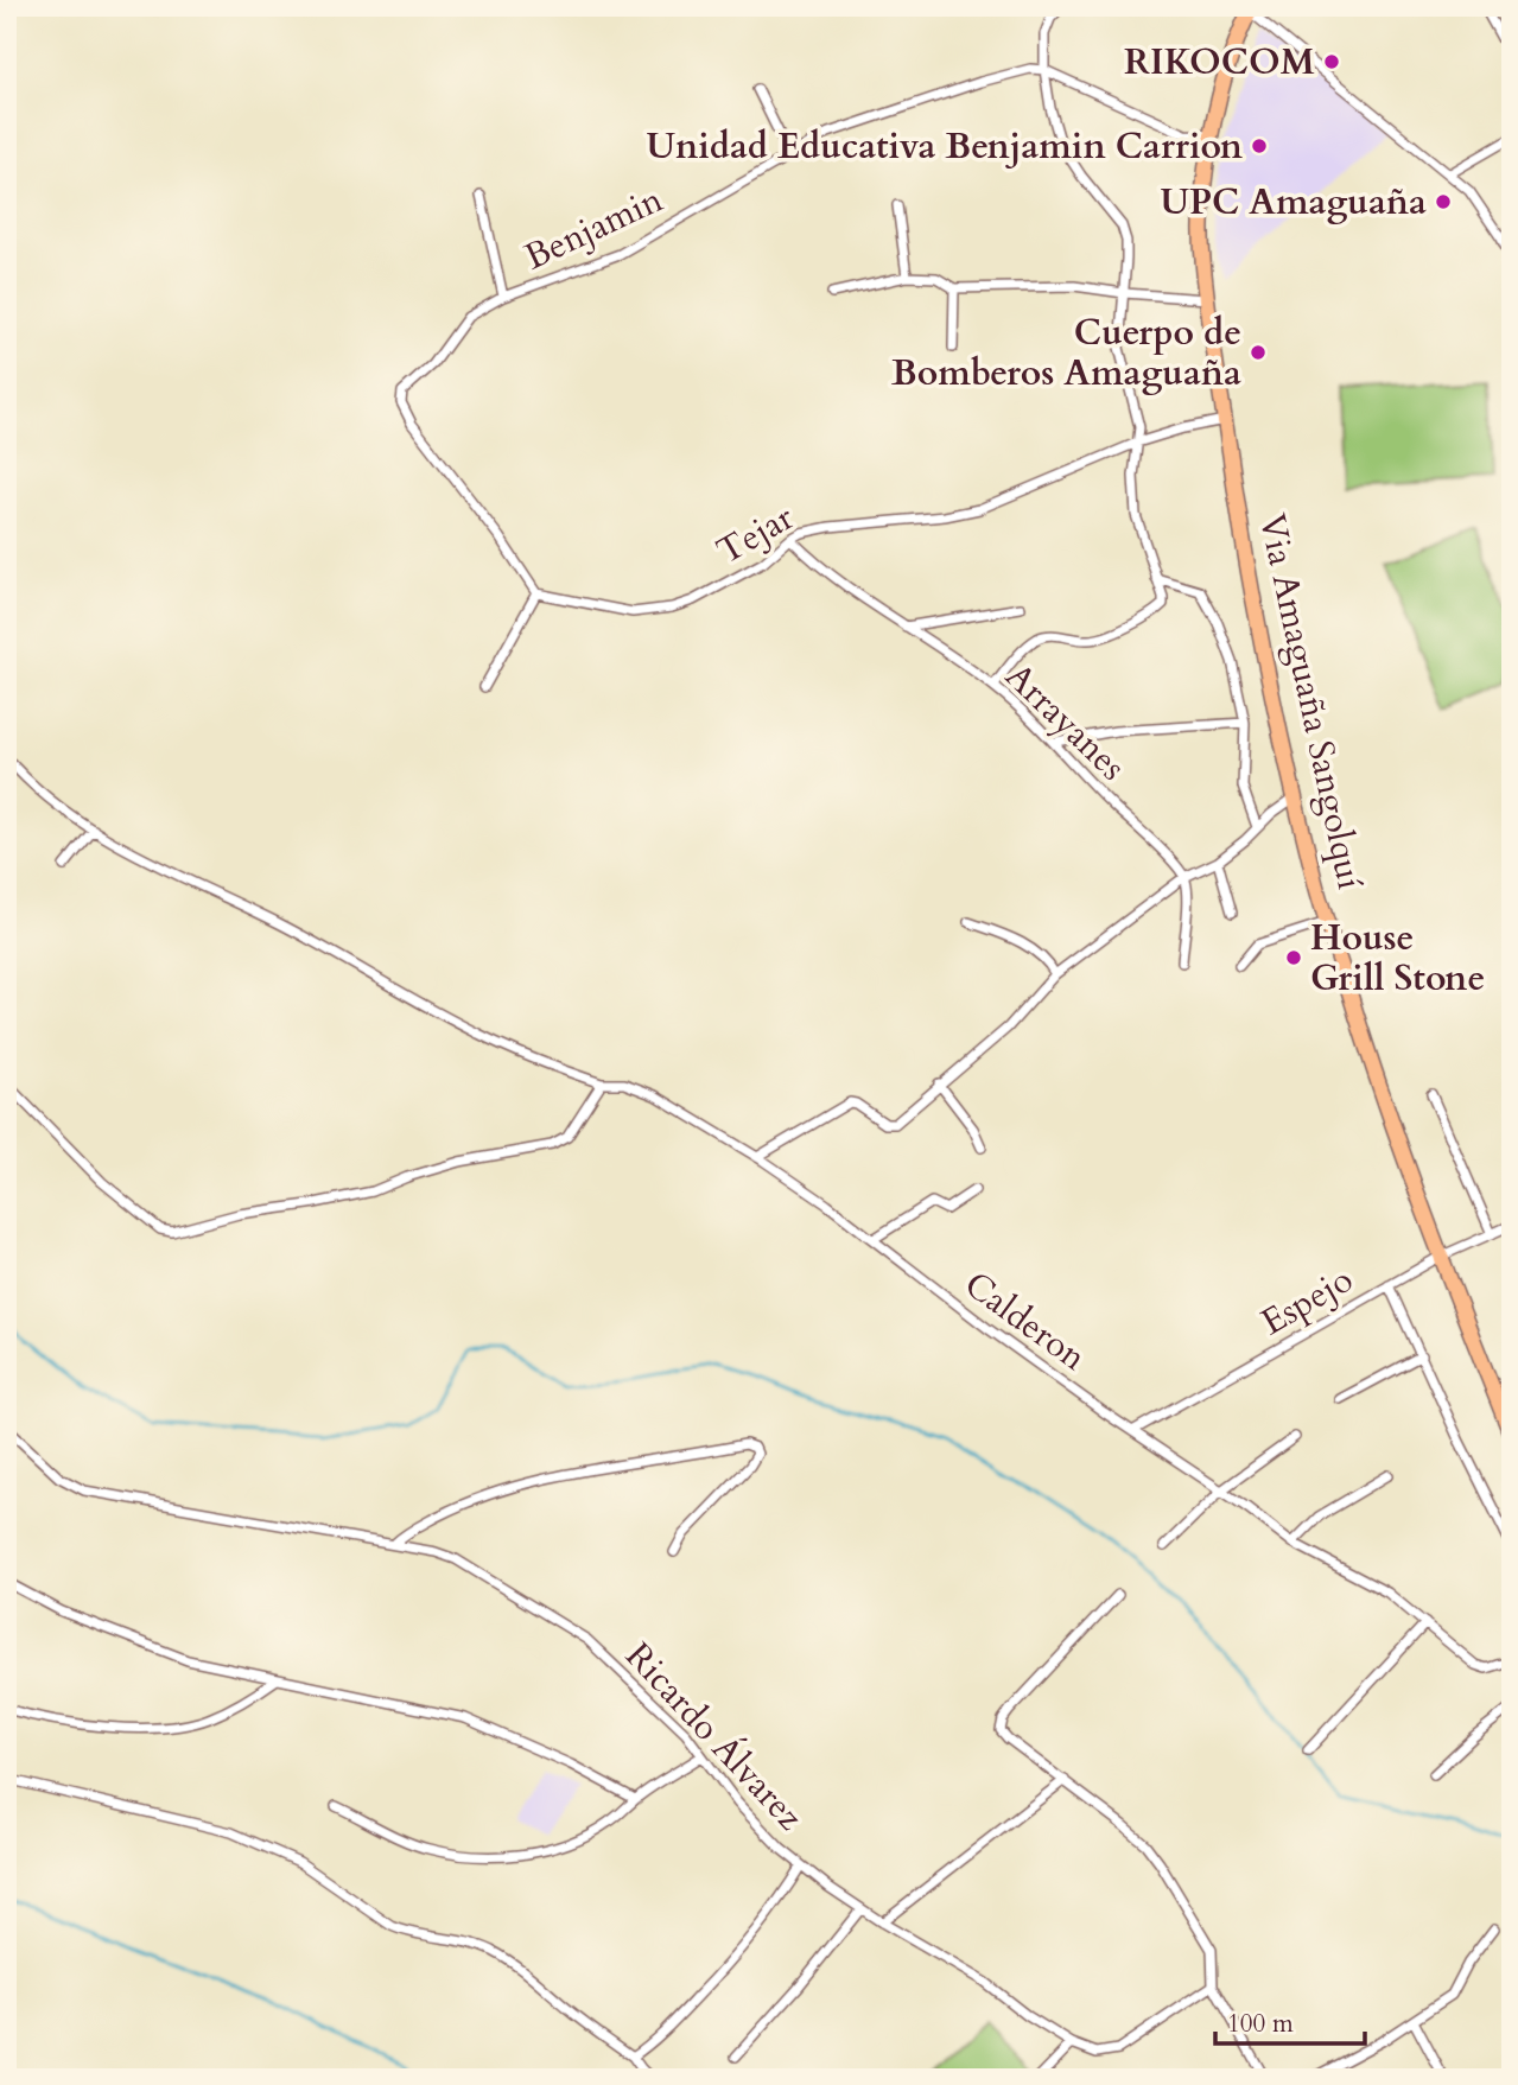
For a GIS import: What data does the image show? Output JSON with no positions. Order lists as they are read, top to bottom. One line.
{"streets":{"highway":["Via Amaguaña Sangolquí"],"street":["Benjamin","Tejar","Arrayanes","Espejo","Calderon","Ricardo Álvarez"]},"crossings":[["Benjamin","Tejar"],["Tejar","Via Amaguaña Sangolquí"],["Tejar","Arrayanes"],["Via Amaguaña Sangolquí","Espejo"],["Espejo","Calderon"]],"places":["RIKOCOM","Unidad Educativa Benjamin Carrion","UPC Amaguaña","Cuerpo de Bomberos Amaguaña","House Grill Stone"],"scale_bar":"100 m"}
